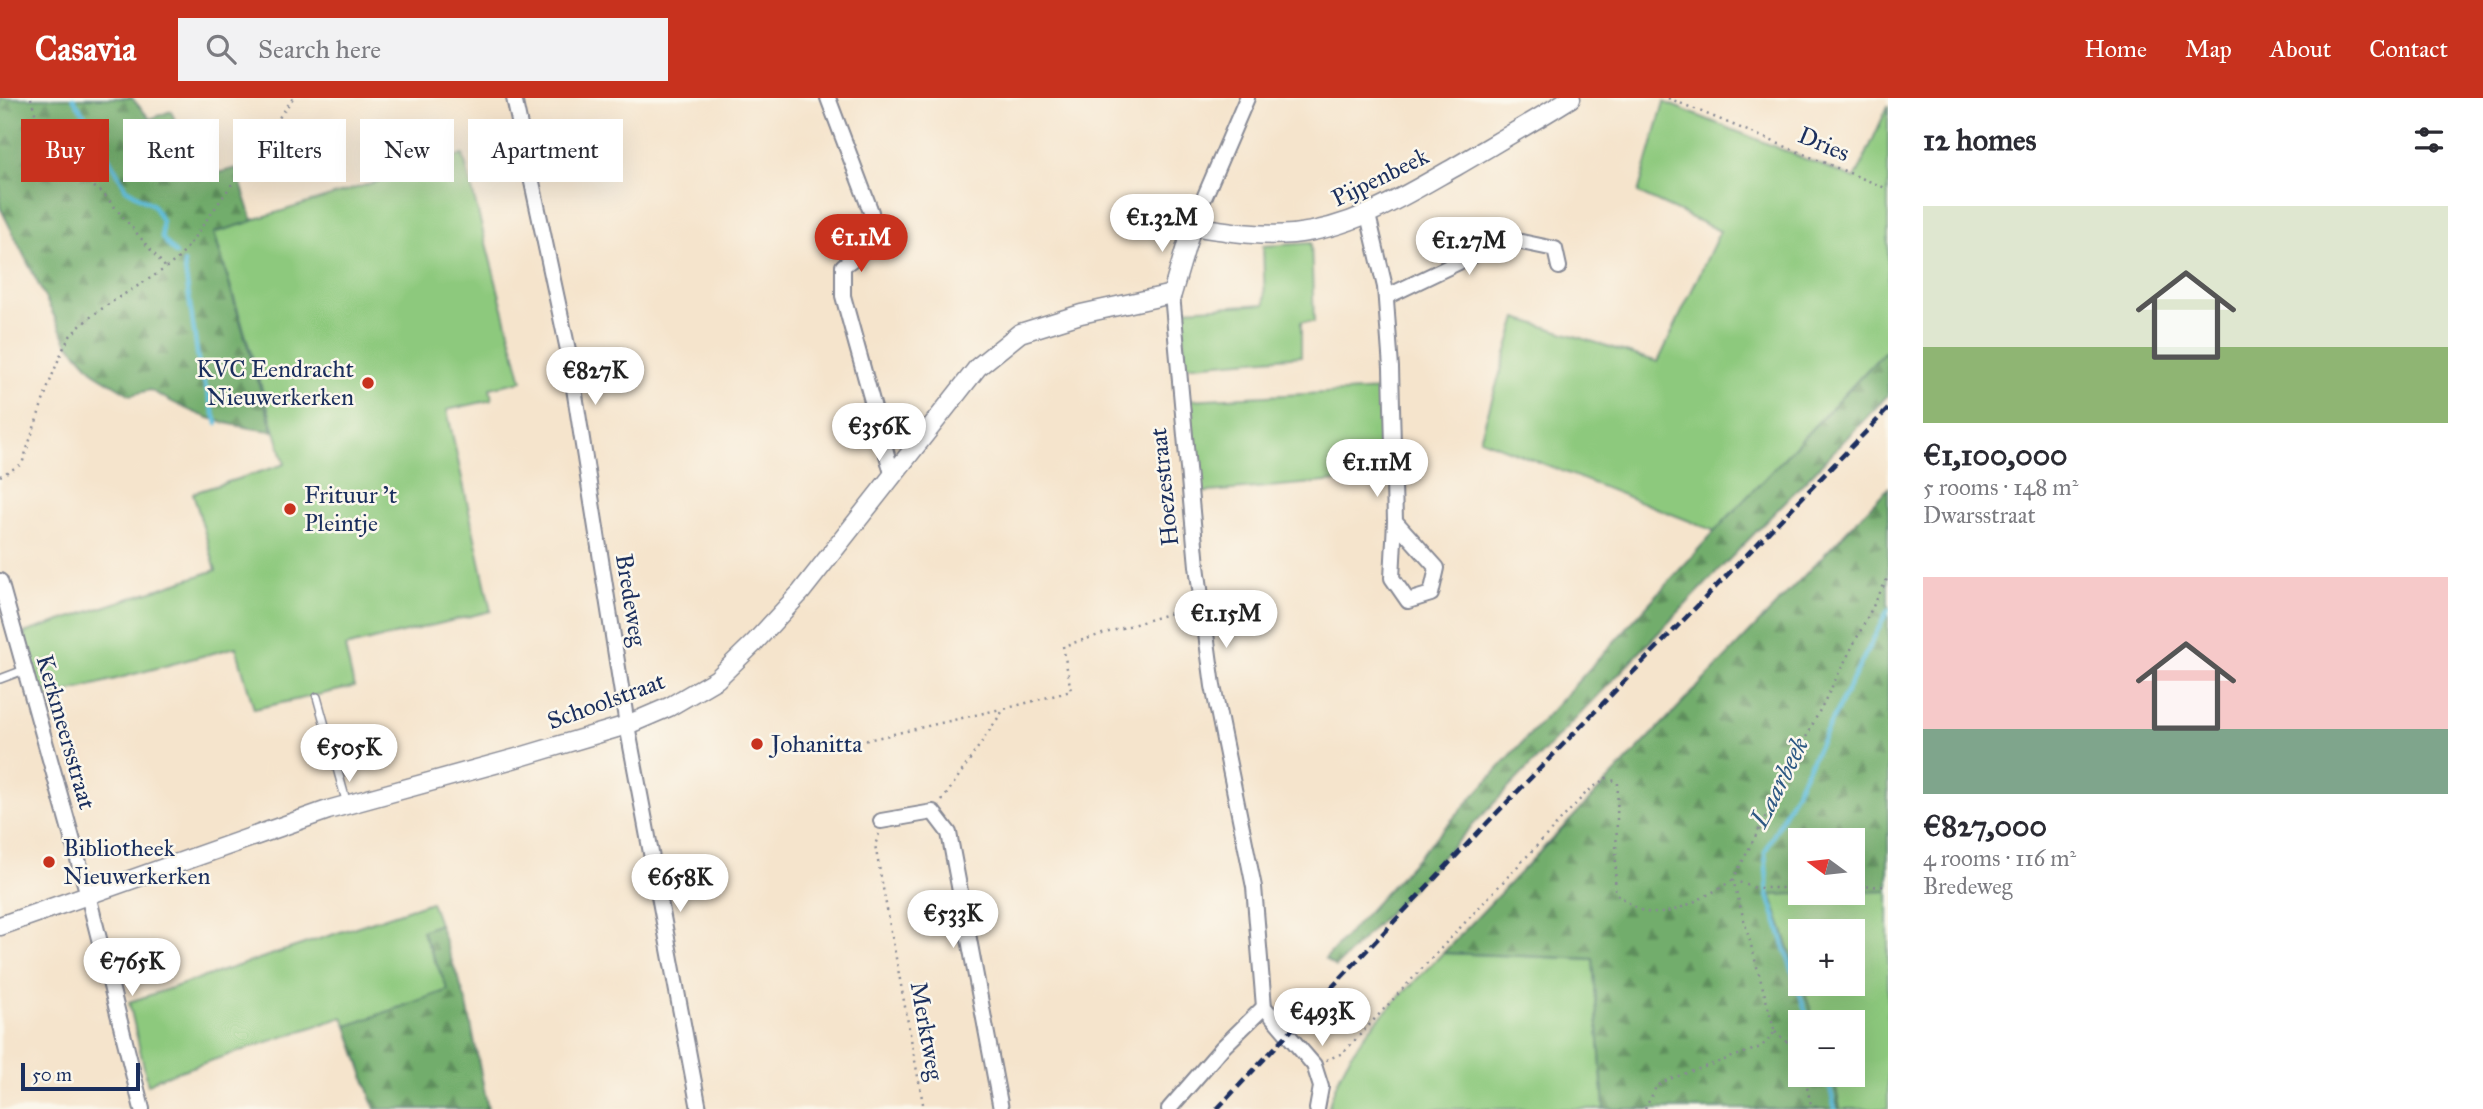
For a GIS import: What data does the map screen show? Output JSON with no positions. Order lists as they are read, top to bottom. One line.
{"streets":{"street":["Pijpenbeek","Hoezestraat","Bredeweg","Schoolstraat","Kerkmeersstraat"],"path":["Dries","Merktweg"]},"crossings":[["Pijpenbeek","Hoezestraat"],["Hoezestraat","Schoolstraat"],["Bredeweg","Schoolstraat"],["Schoolstraat","Kerkmeersstraat"]],"water":["Laarbeek"],"places":["KVC Eendracht Nieuwerkerken","Frituur 't Pleintje","Johanitta","Bibliotheek Nieuwerkerken"],"scale_bar":"50 m","north":"left","page":{"header":"Casavia","search":"Search here","nav":["Home","Map","About","Contact"],"heading":"12 homes","chip":["Buy","Rent","Filters","New","Apartment"],"list":[{"name":"€1,100,000","note":"5 rooms · 148 m² · Dwarsstraat"},{"name":"€827,000","note":"4 rooms · 116 m² · Bredeweg"}],"price":["€1.32M","€1.1M","€1.27M","€827K","€356K","€1.11M","€1.15M","€505K","€658K","€533K","€765K","€493K"],"map_buttons":["+","−"],"scale":"50 m"}}
